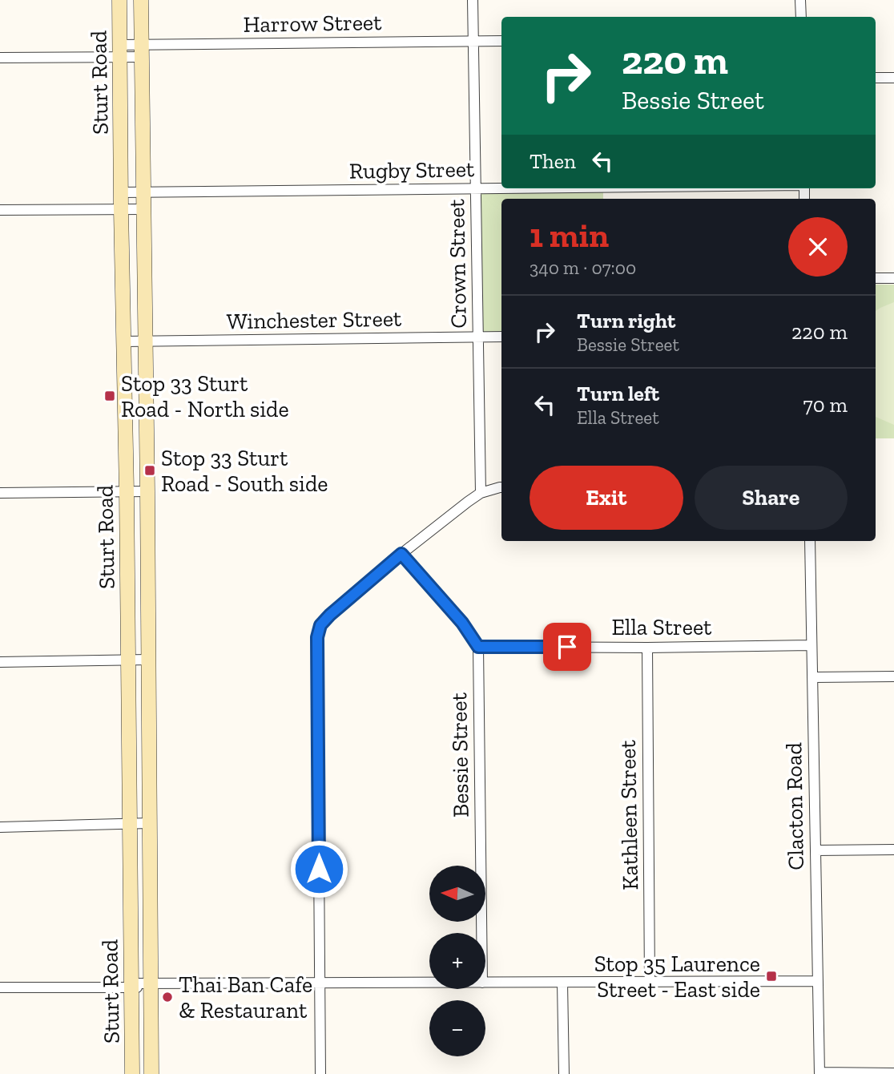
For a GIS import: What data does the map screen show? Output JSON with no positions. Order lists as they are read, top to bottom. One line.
{"streets":{"main road":["Sturt Road"],"street":["Harrow Street","Rugby Street","Crown Street","Winchester Street","Ella Street","Bessie Street","Clacton Road","Kathleen Street"]},"crossings":[["Harrow Street","Sturt Road"],["Harrow Street","Crown Street"],["Sturt Road","Rugby Street"],["Sturt Road","Winchester Street"],["Rugby Street","Crown Street"],["Crown Street","Winchester Street"],["Ella Street","Bessie Street"],["Ella Street","Clacton Road"],["Ella Street","Kathleen Street"]],"places":{"transit":["Stop 33 Sturt Road - North side","Stop 33 Sturt Road - South side","Stop 35 Laurence Street - East side"],"other":["Thai Ban Cafe & Restaurant"]},"north":"left","page":{"turn":["220 m","Bessie Street"],"then":"Then","heading":["1 min","340 m · 07:00"],"list":[{"name":"Turn right","note":"Bessie Street","value":"220 m"},{"name":"Turn left","note":"Ella Street","value":"70 m"}],"buttons":["Exit","Share"],"map_buttons":["+","−"]}}
